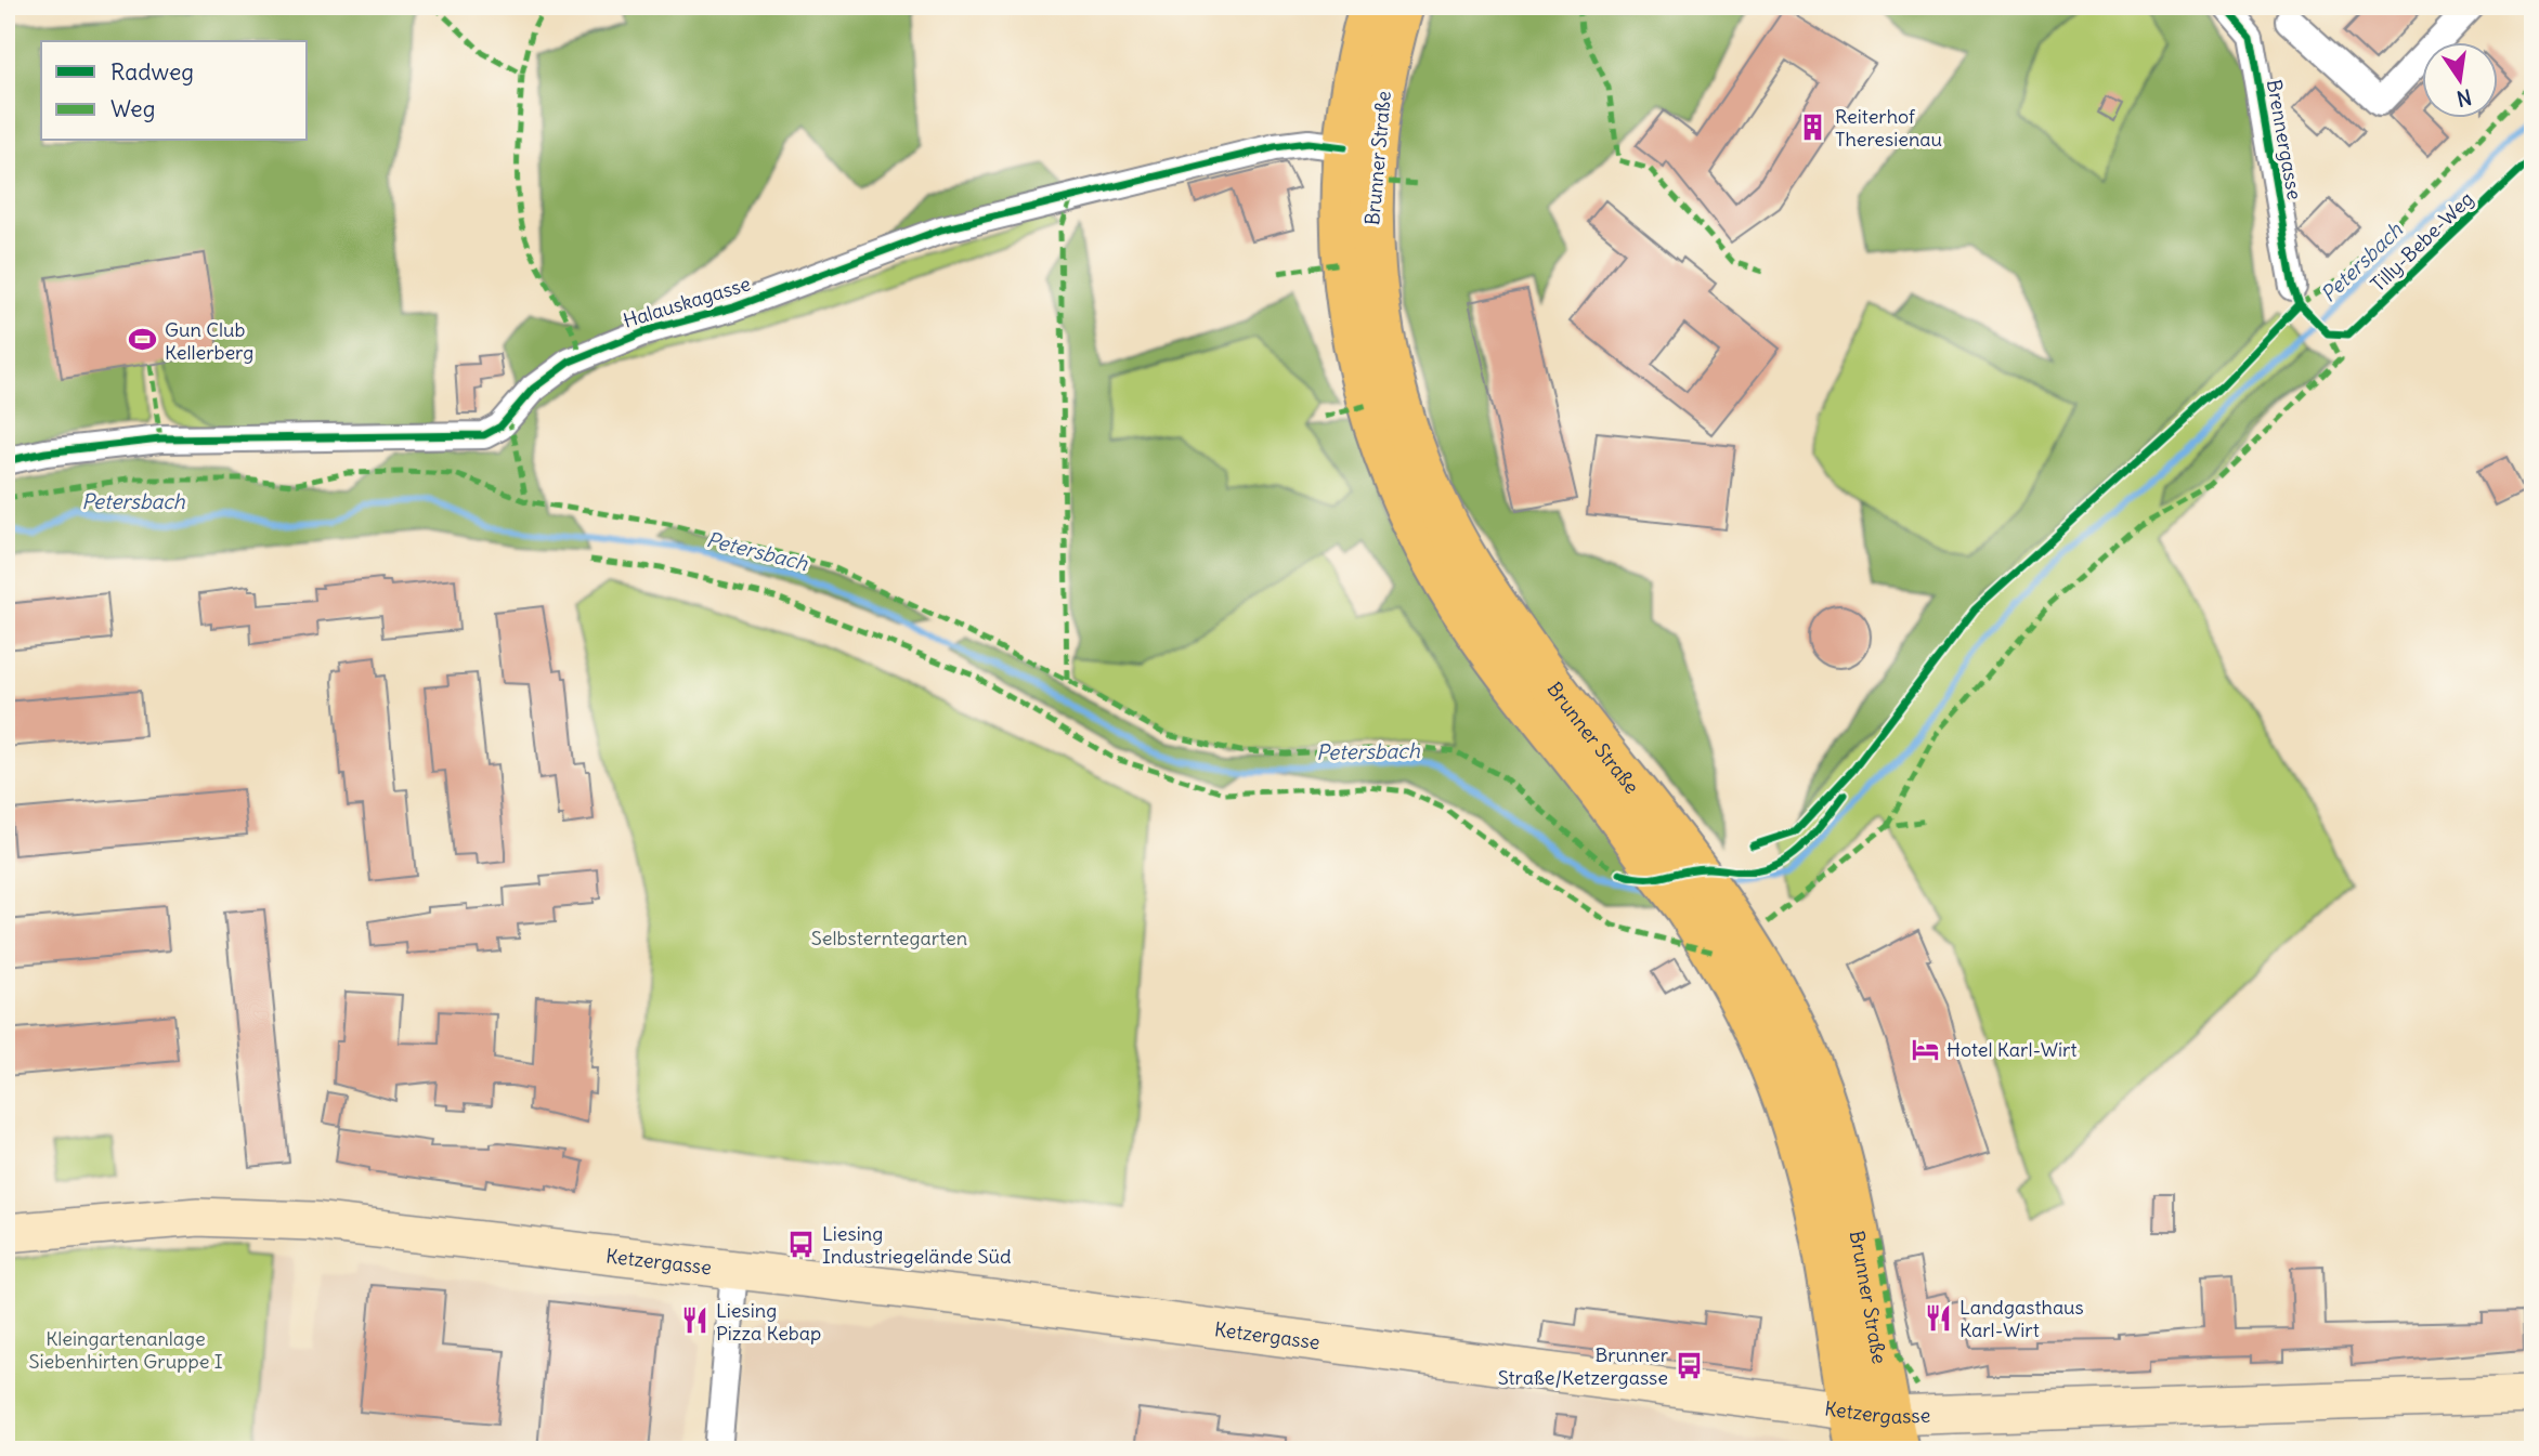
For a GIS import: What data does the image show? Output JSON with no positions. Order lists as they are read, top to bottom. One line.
{"streets":{"main road":["Brunner Straße","Ketzergasse"],"street":["Brennergasse","Halauskagasse"],"cycle path":["Tilly-Bebe-Weg"]},"crossings":[["Brunner Straße","Halauskagasse"],["Brunner Straße","Ketzergasse"]],"water":["Petersbach"],"parks":["Selbsterntegarten","Kleingartenanlage Siebenhirten Gruppe I"],"places":{"building":["Reiterhof Theresienau"],"sports":["Gun Club Kellerberg"],"hotel":["Hotel Karl-Wirt"],"bus stop":["Liesing Industriegelände Süd","Brunner Straße/Ketzergasse"],"restaurant":["Landgasthaus Karl-Wirt","Liesing Pizza Kebap"]},"legend":["Radweg","Weg"],"north":"bottom"}
